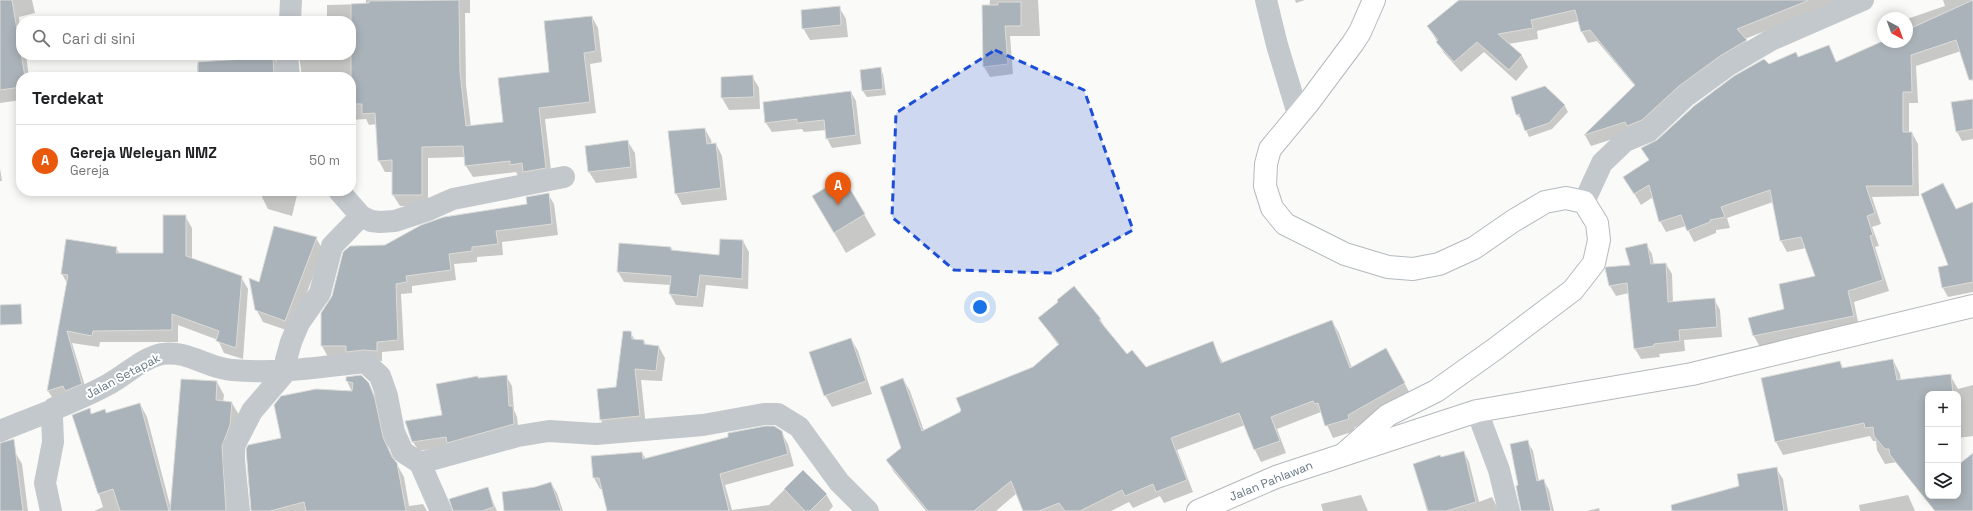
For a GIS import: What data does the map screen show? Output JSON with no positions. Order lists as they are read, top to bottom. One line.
{"streets":{"main road":["Jalan Pahlawan"],"street":["Jalan Setapak"]},"north":"bottom right","page":{"search":"Cari di sini","heading":"Terdekat","list":[{"mark":"A","name":"Gereja Weleyan NMZ","note":"Gereja","value":"50 m"}],"pins":"A","map_buttons":["+","−"]}}
